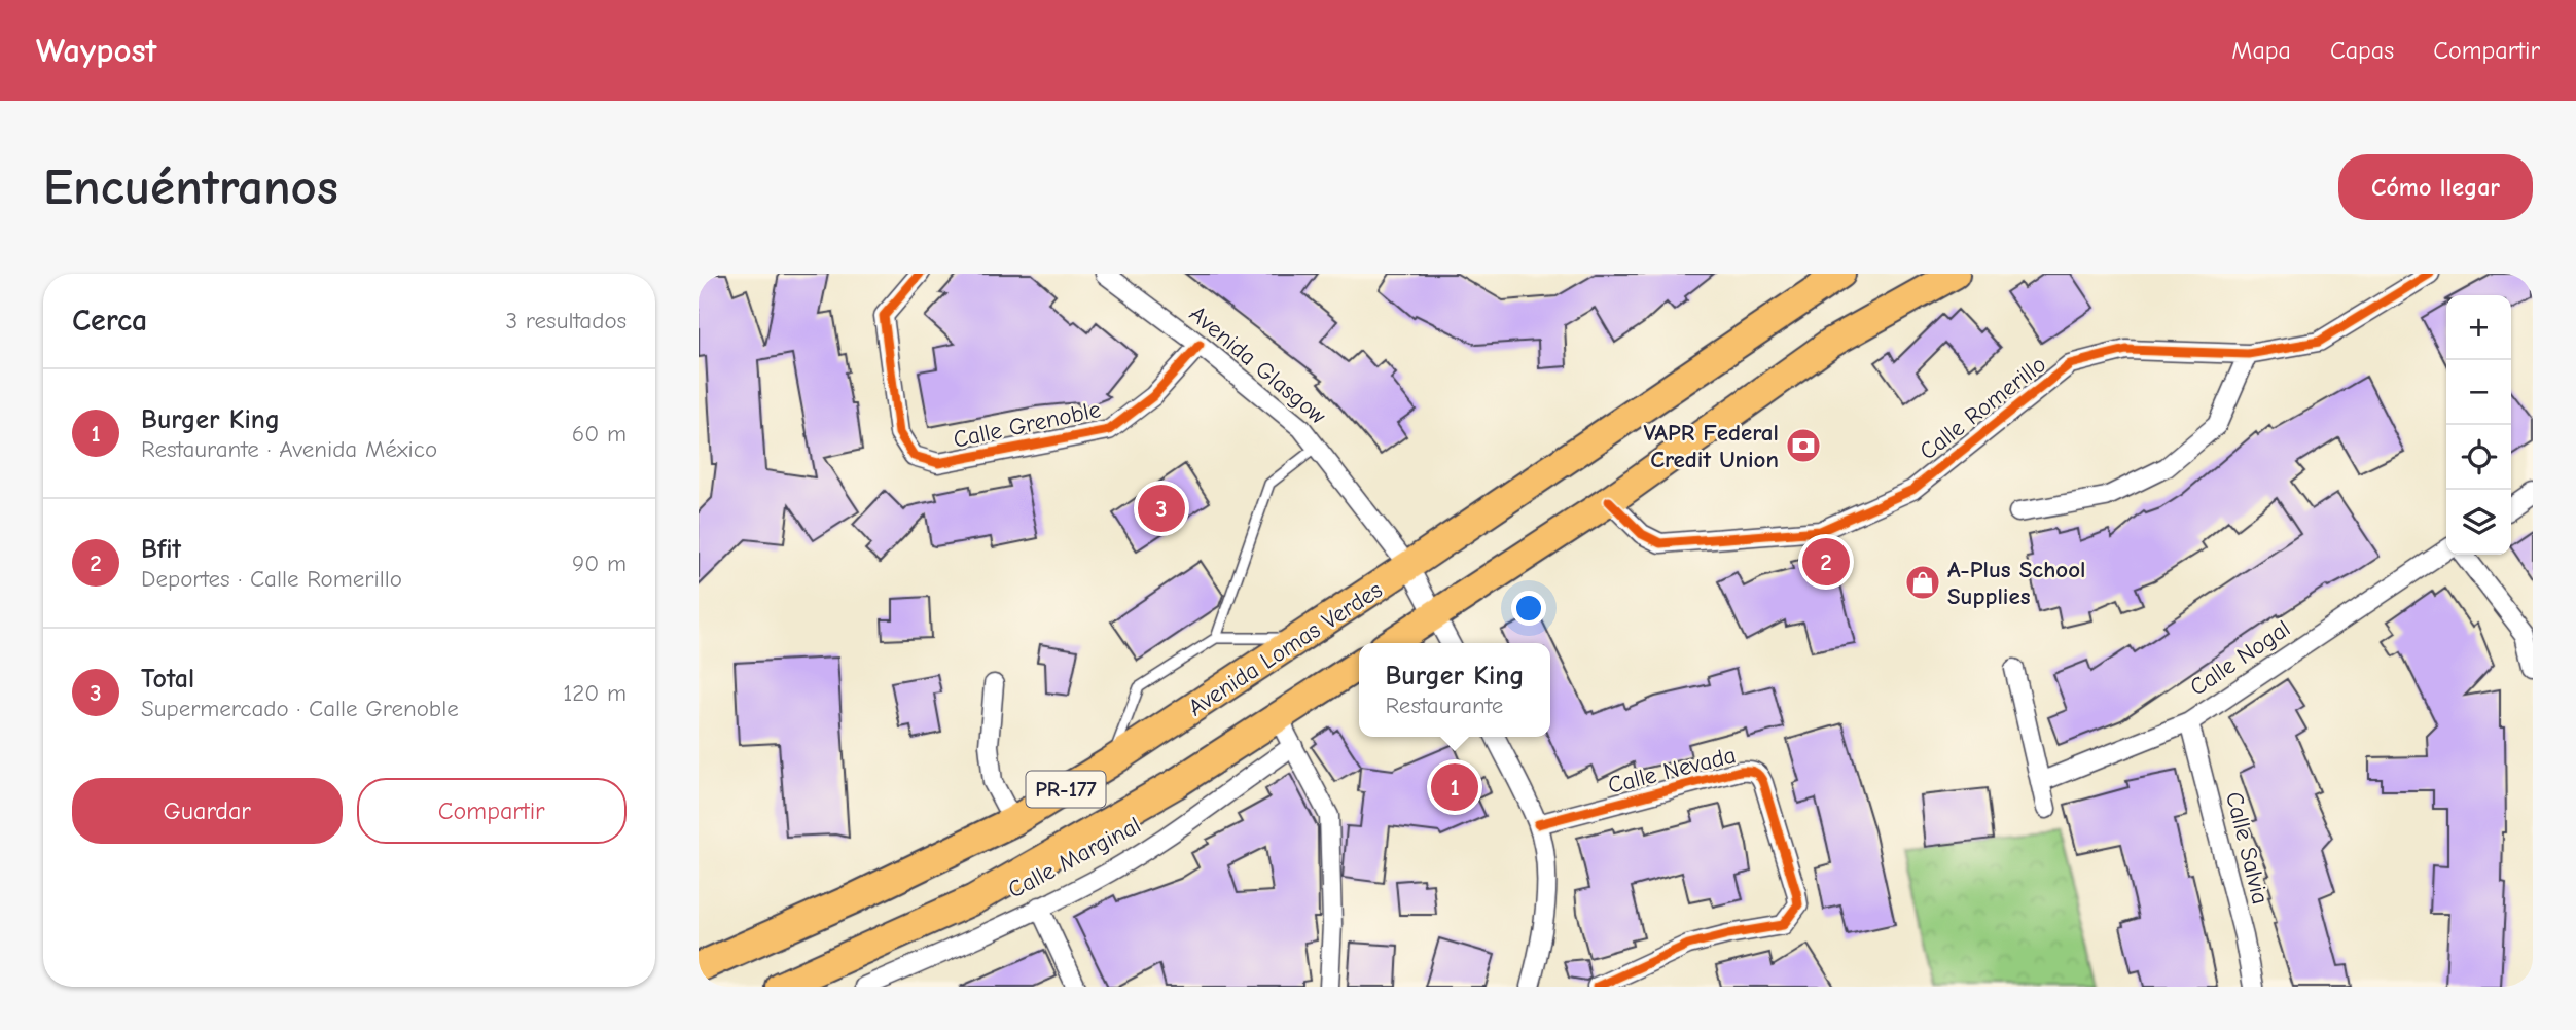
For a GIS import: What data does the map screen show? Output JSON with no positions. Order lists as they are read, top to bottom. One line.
{"streets":{"main road":["Avenida Lomas Verdes","PR-177"],"street":["Avenida Glasgow","Calle Romerillo","Calle Grenoble","Calle Nogal","Calle Nevada","Calle Salvia","Calle Marginal"]},"crossings":[["Avenida Glasgow","Calle Grenoble"],["Avenida Glasgow","Avenida Lomas Verdes"],["Calle Nogal","Calle Salvia"]],"places":{"bank":["VAPR Federal Credit Union"],"shop":["A-Plus School Supplies"]},"page":{"header":"Waypost","nav":["Mapa","Capas","Compartir"],"buttons":["Cómo llegar",["Guardar","Compartir"]],"title":"Encuéntranos","heading":["Cerca","3 resultados"],"map_buttons":["+","−"],"list":[{"mark":"1","name":"Burger King","note":"Restaurante · Avenida México","value":"60 m"},{"mark":"2","name":"Bfit","note":"Deportes · Calle Romerillo","value":"90 m"},{"mark":"3","name":"Total","note":"Supermercado · Calle Grenoble","value":"120 m"}],"pins":["3","2","1"],"popup":["Burger King","Restaurante"]}}
